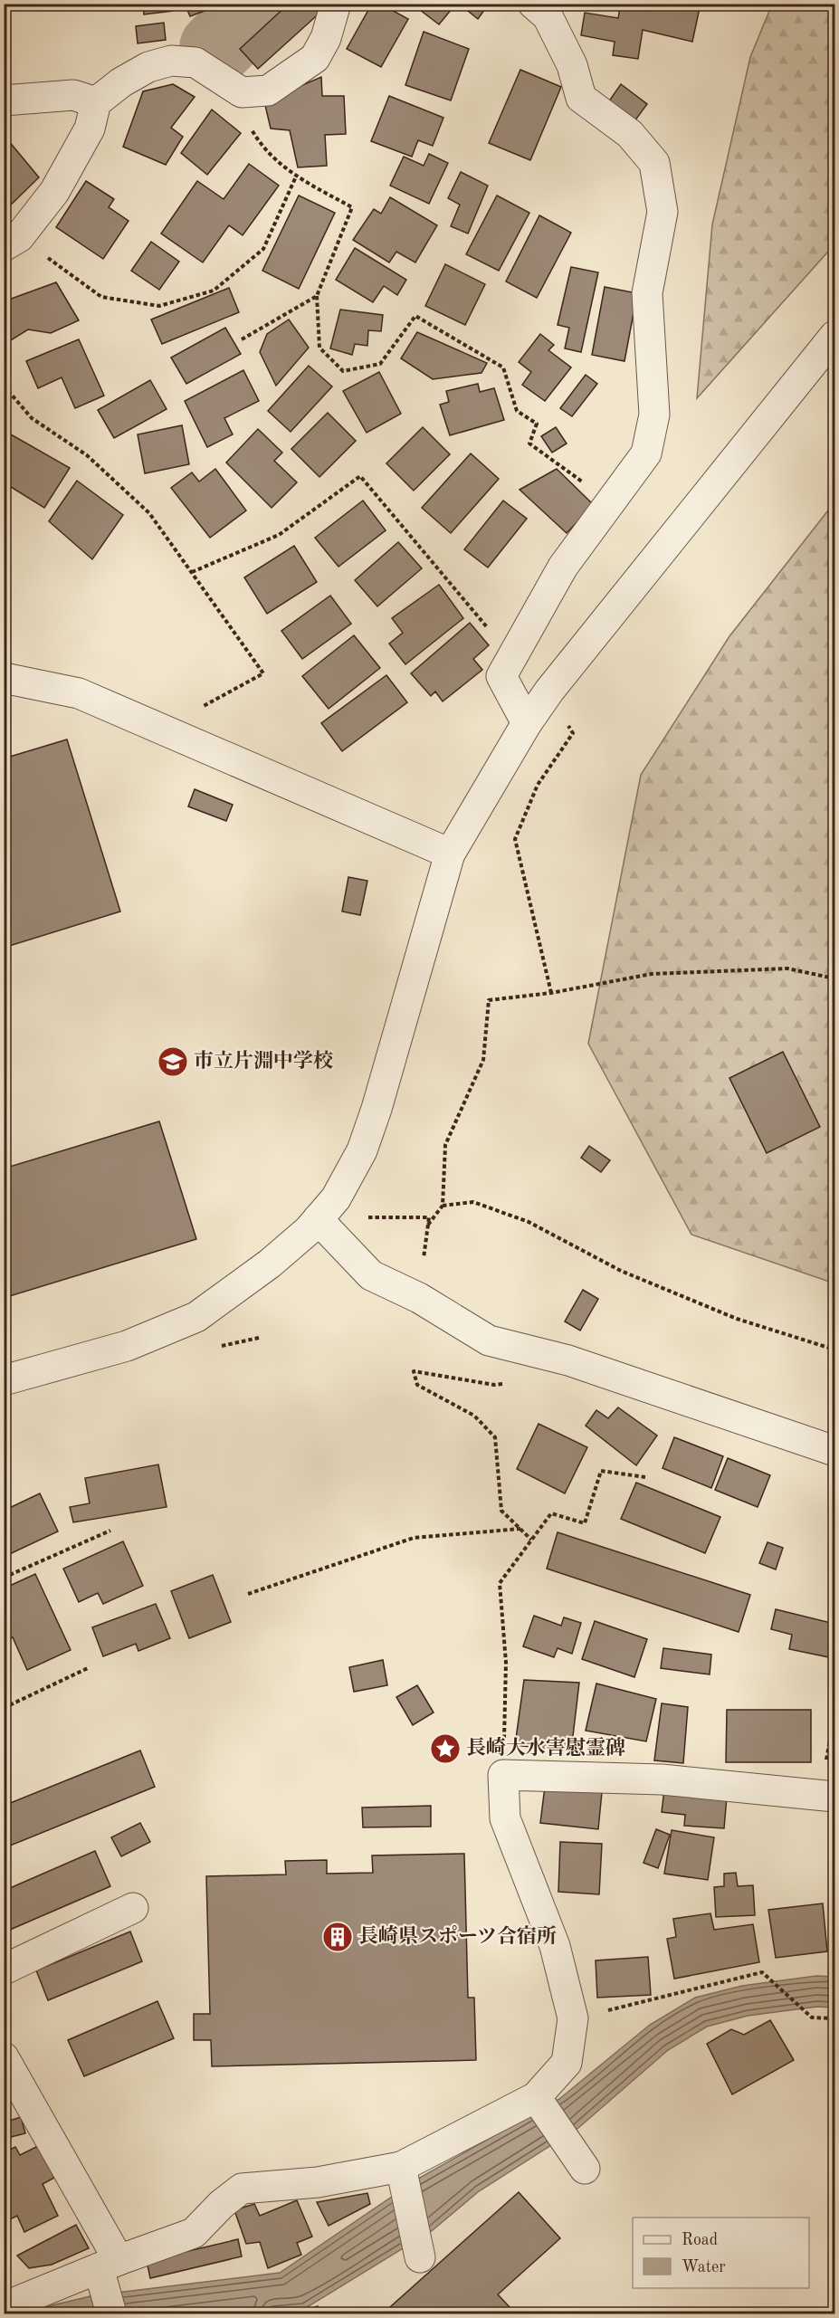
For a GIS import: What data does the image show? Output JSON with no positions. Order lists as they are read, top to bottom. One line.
{"places":{"school or university":["市立片淵中学校"],"place":["長崎大水害慰霊碑"],"building":["長崎県スポーツ合宿所"]},"legend":["Road","Water"]}
